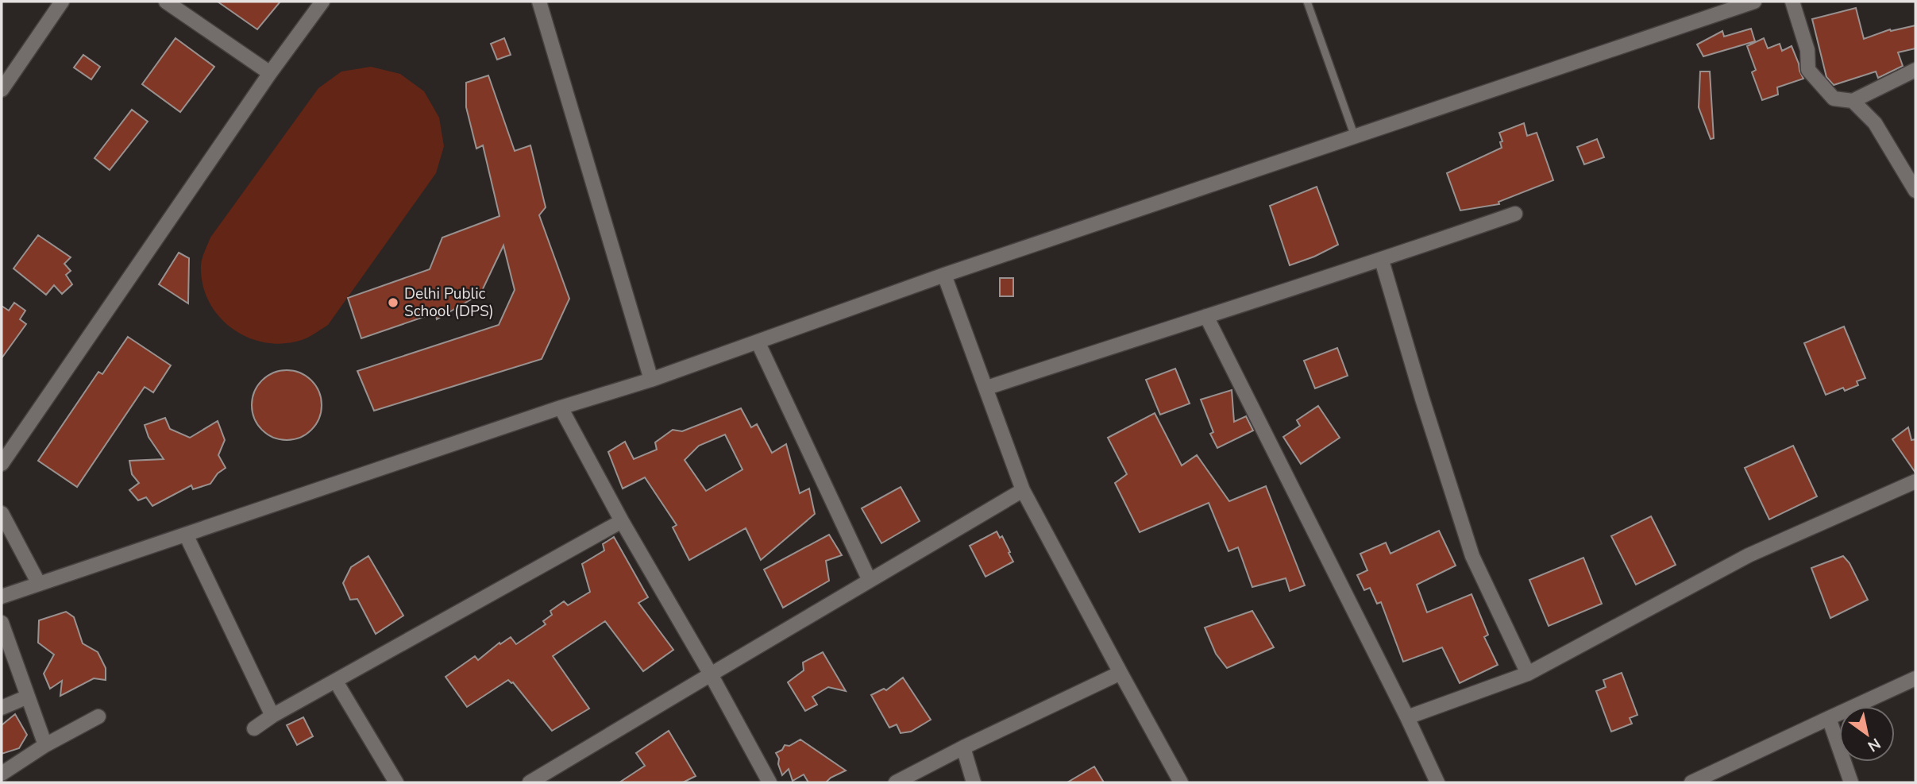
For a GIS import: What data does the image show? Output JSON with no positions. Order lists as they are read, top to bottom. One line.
{"places":["Delhi Public School (DPS)"],"north":"bottom right"}
